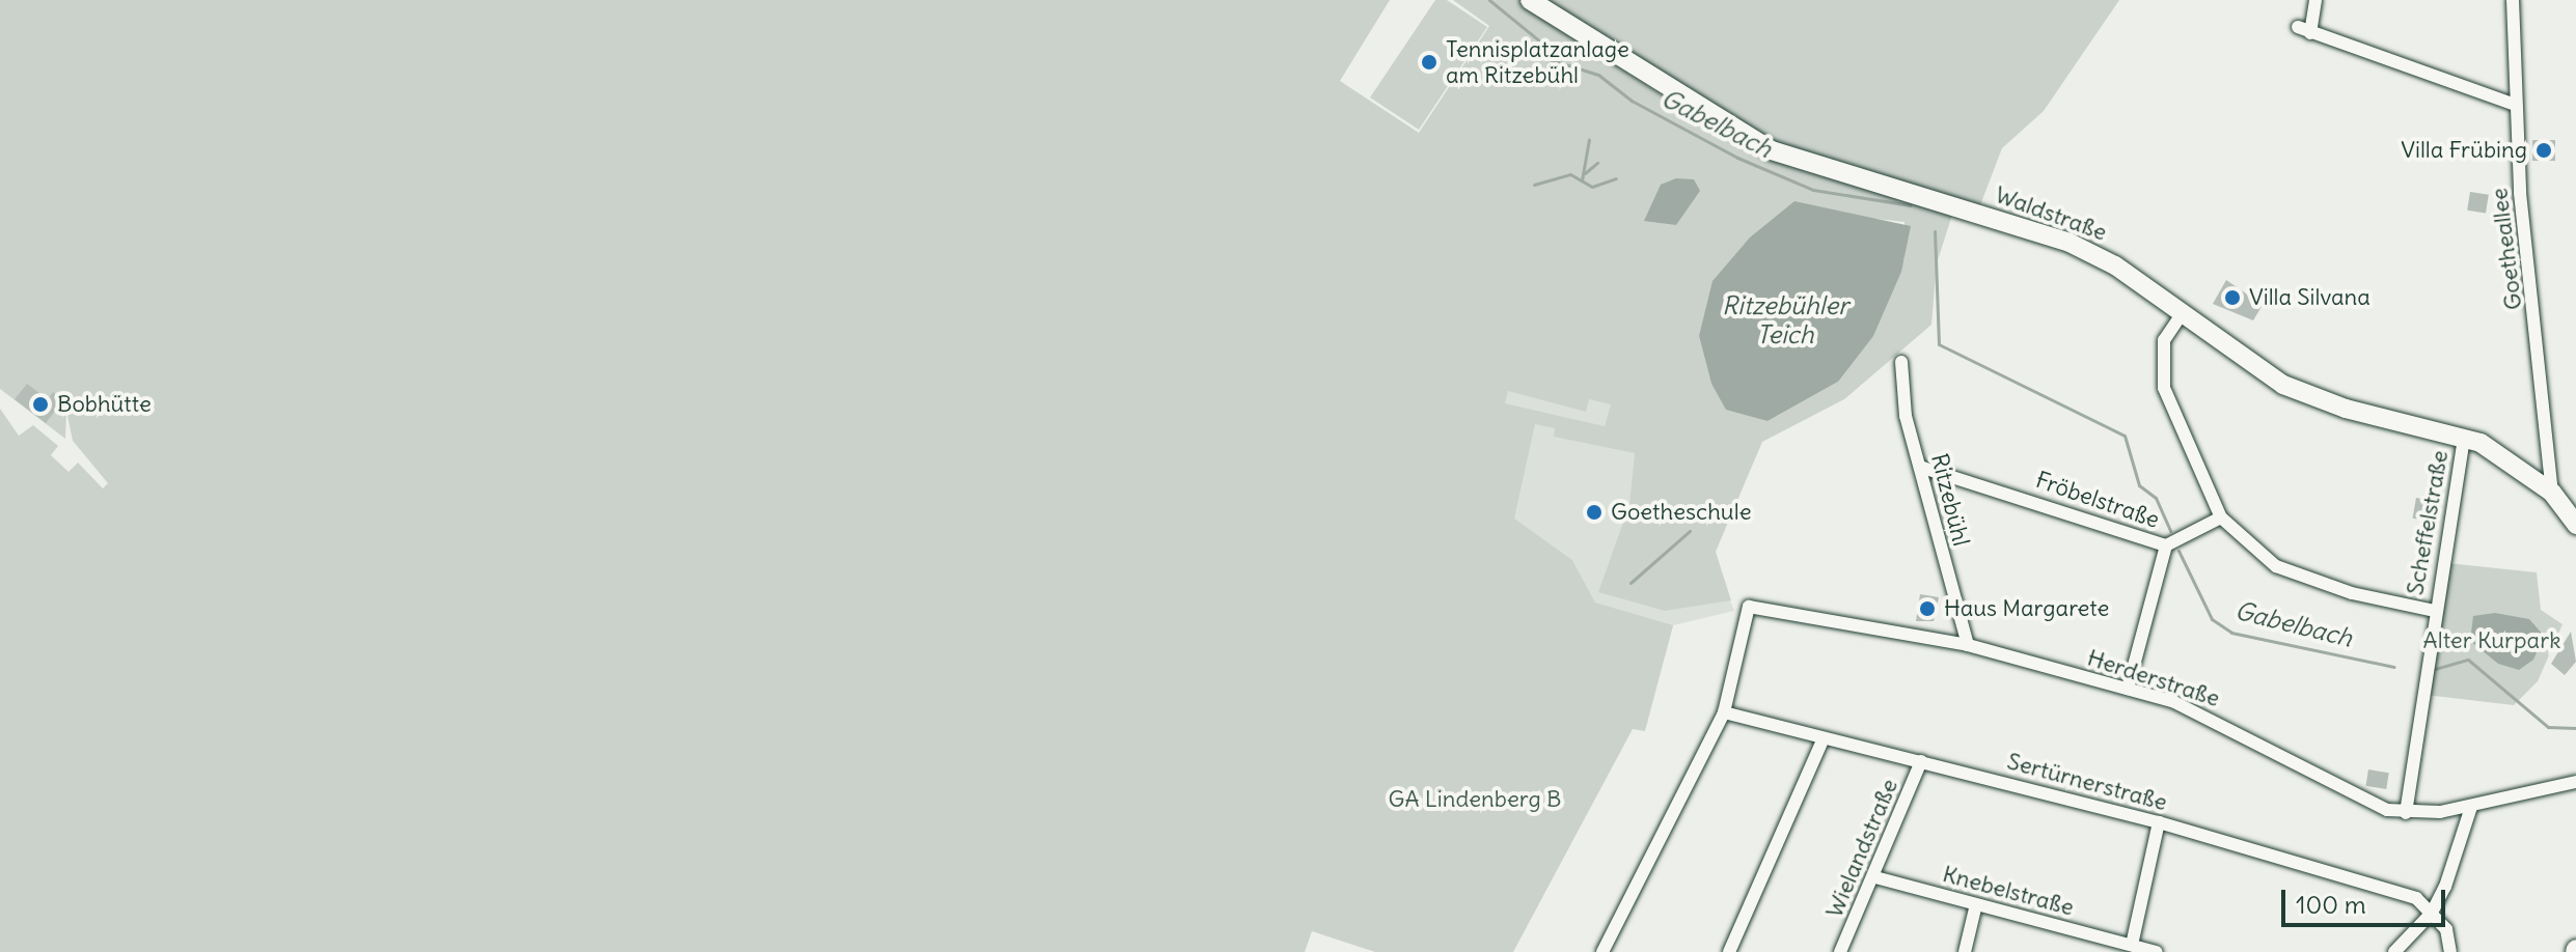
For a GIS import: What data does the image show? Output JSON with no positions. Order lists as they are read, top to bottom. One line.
{"streets":{"street":["Waldstraße","Goetheallee","Ritzebühl","Fröbelstraße","Scheffelstraße","Herderstraße","Sertürnerstraße","Wielandstraße","Knebelstraße"]},"crossings":[["Waldstraße","Goetheallee"],["Waldstraße","Scheffelstraße"],["Ritzebühl","Fröbelstraße"],["Ritzebühl","Herderstraße"],["Fröbelstraße","Herderstraße"],["Scheffelstraße","Herderstraße"],["Herderstraße","Sertürnerstraße"],["Sertürnerstraße","Wielandstraße"],["Wielandstraße","Knebelstraße"]],"water":["Gabelbach","Ritzebühler Teich"],"parks":["Alter Kurpark","GA Lindenberg B"],"places":["Tennisplatzanlage am Ritzebühl","Villa Frübing","Villa Silvana","Bobhütte","Goetheschule","Haus Margarete"],"scale_bar":"100 m"}
